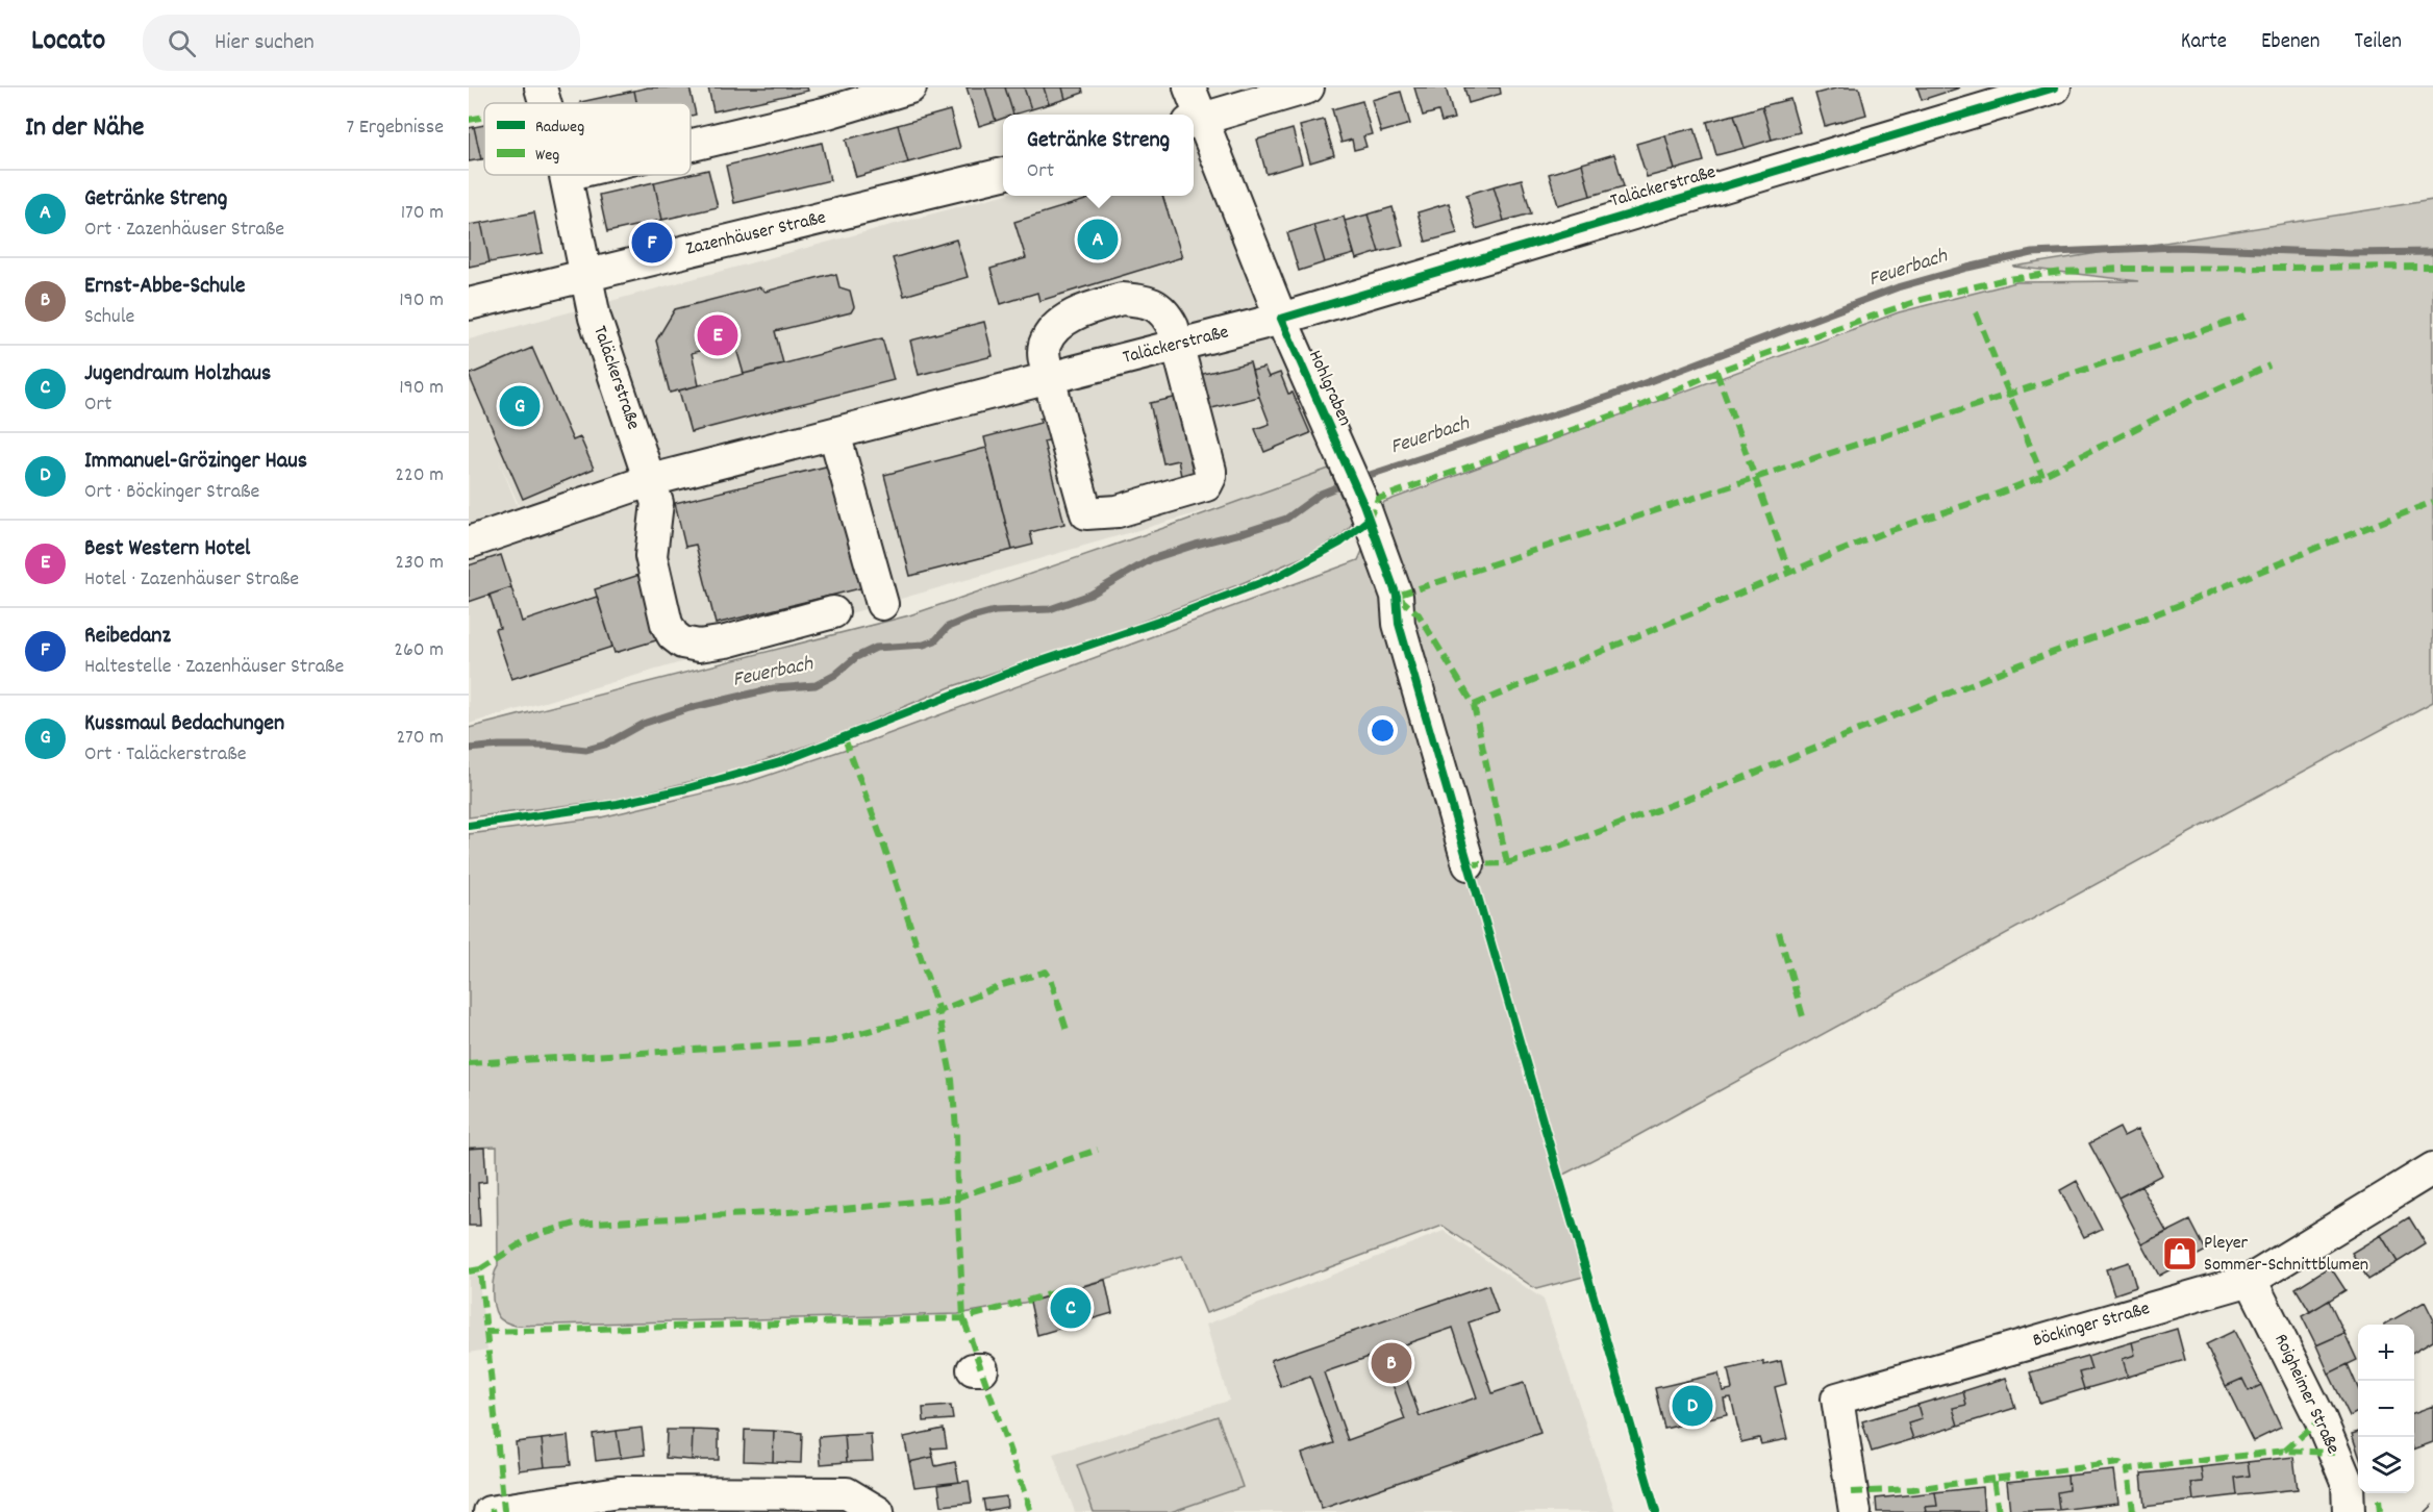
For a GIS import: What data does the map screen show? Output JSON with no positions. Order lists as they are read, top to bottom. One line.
{"streets":{"street":["Taläckerstraße","Zazenhäuser Straße","Hohlgraben","Böckinger Straße","Roigheimer Straße"]},"crossings":[["Taläckerstraße","Zazenhäuser Straße"],["Taläckerstraße","Hohlgraben"],["Böckinger Straße","Roigheimer Straße"]],"water":["Feuerbach"],"places":{"shop":["Pleyer Sommer-Schnittblumen"]},"legend":["Radweg","Weg"],"page":{"header":"Locato","search":"Hier suchen","nav":["Karte","Ebenen","Teilen"],"heading":["In der Nähe","7 Ergebnisse"],"popup":["Getränke Streng","Ort"],"list":[{"mark":"A","name":"Getränke Streng","note":"Ort · Zazenhäuser Straße","value":"170 m"},{"mark":"B","name":"Ernst-Abbe-Schule","note":"Schule","value":"190 m"},{"mark":"C","name":"Jugendraum Holzhaus","note":"Ort","value":"190 m"},{"mark":"D","name":"Immanuel-Grözinger Haus","note":"Ort · Böckinger Straße","value":"220 m"},{"mark":"E","name":"Best Western Hotel","note":"Hotel · Zazenhäuser Straße","value":"230 m"},{"mark":"F","name":"Reibedanz","note":"Haltestelle · Zazenhäuser Straße","value":"260 m"},{"mark":"G","name":"Kussmaul Bedachungen","note":"Ort · Taläckerstraße","value":"270 m"}],"pins":["A","F","E","G","C","B","D"],"map_buttons":["+","−"]}}
